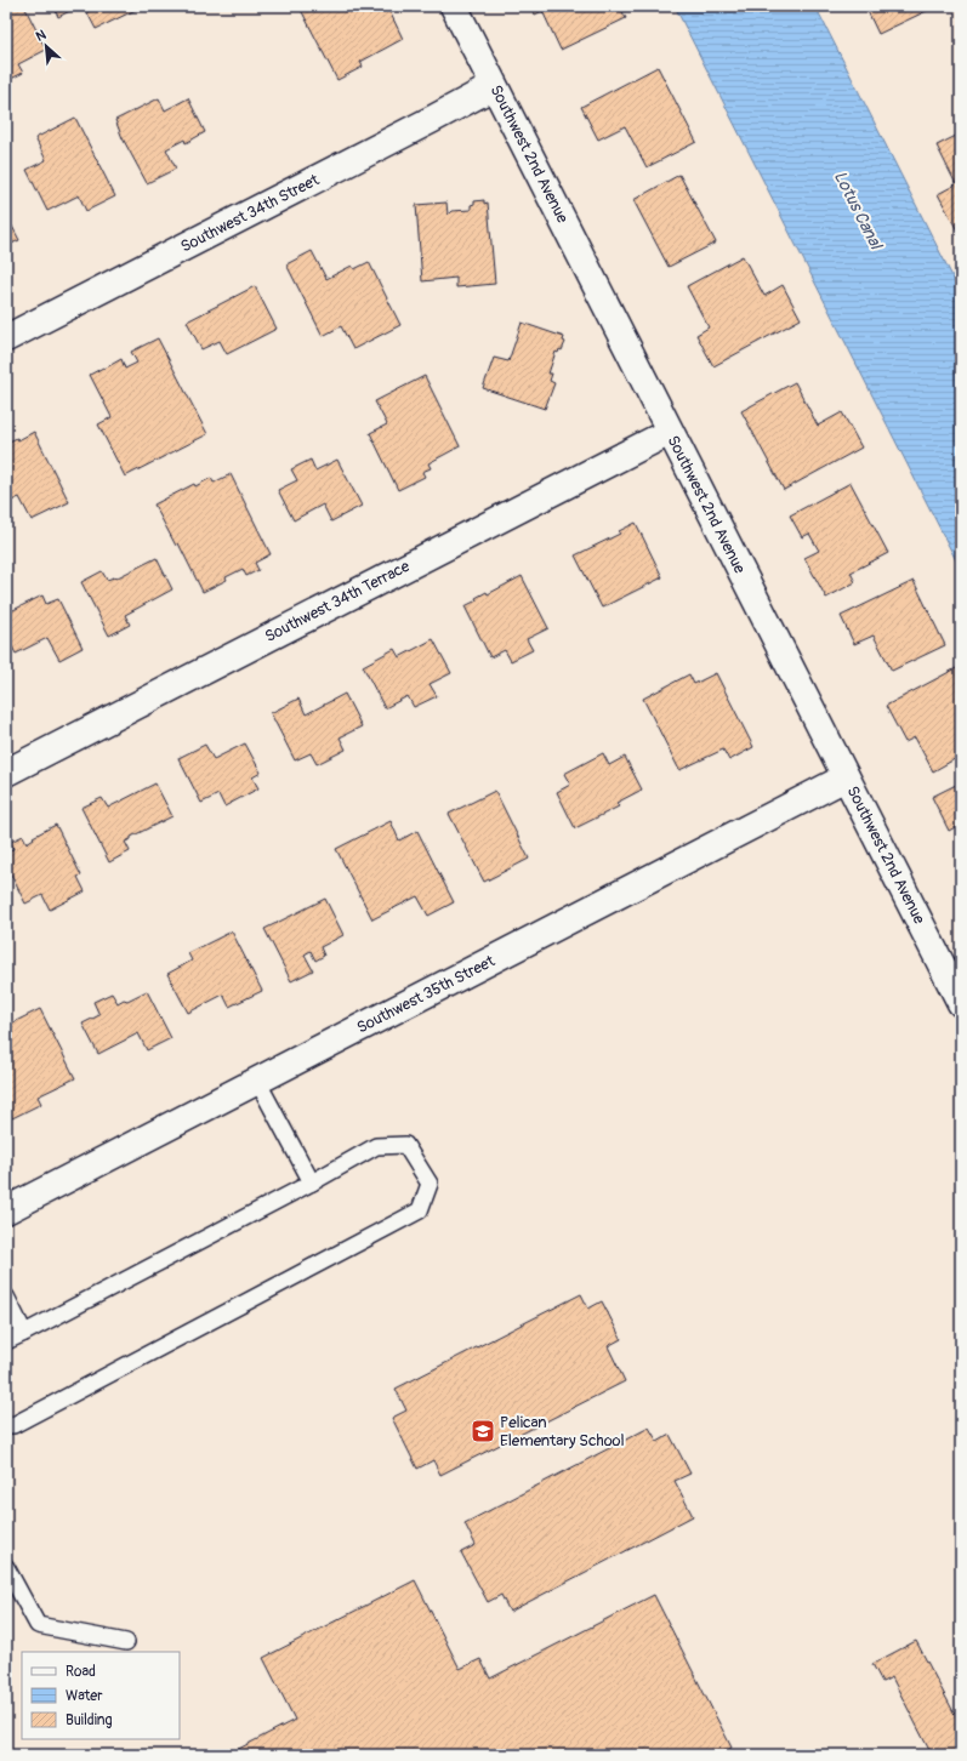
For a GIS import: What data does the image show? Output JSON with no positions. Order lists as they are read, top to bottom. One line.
{"streets":{"street":["Southwest 2nd Avenue","Southwest 34th Street","Southwest 34th Terrace","Southwest 35th Street"]},"crossings":[["Southwest 2nd Avenue","Southwest 34th Street"],["Southwest 2nd Avenue","Southwest 34th Terrace"],["Southwest 2nd Avenue","Southwest 35th Street"]],"water":["Lotus Canal"],"places":{"school or university":["Pelican Elementary School"]},"legend":["Road","Water","Building"],"north":"top left"}
